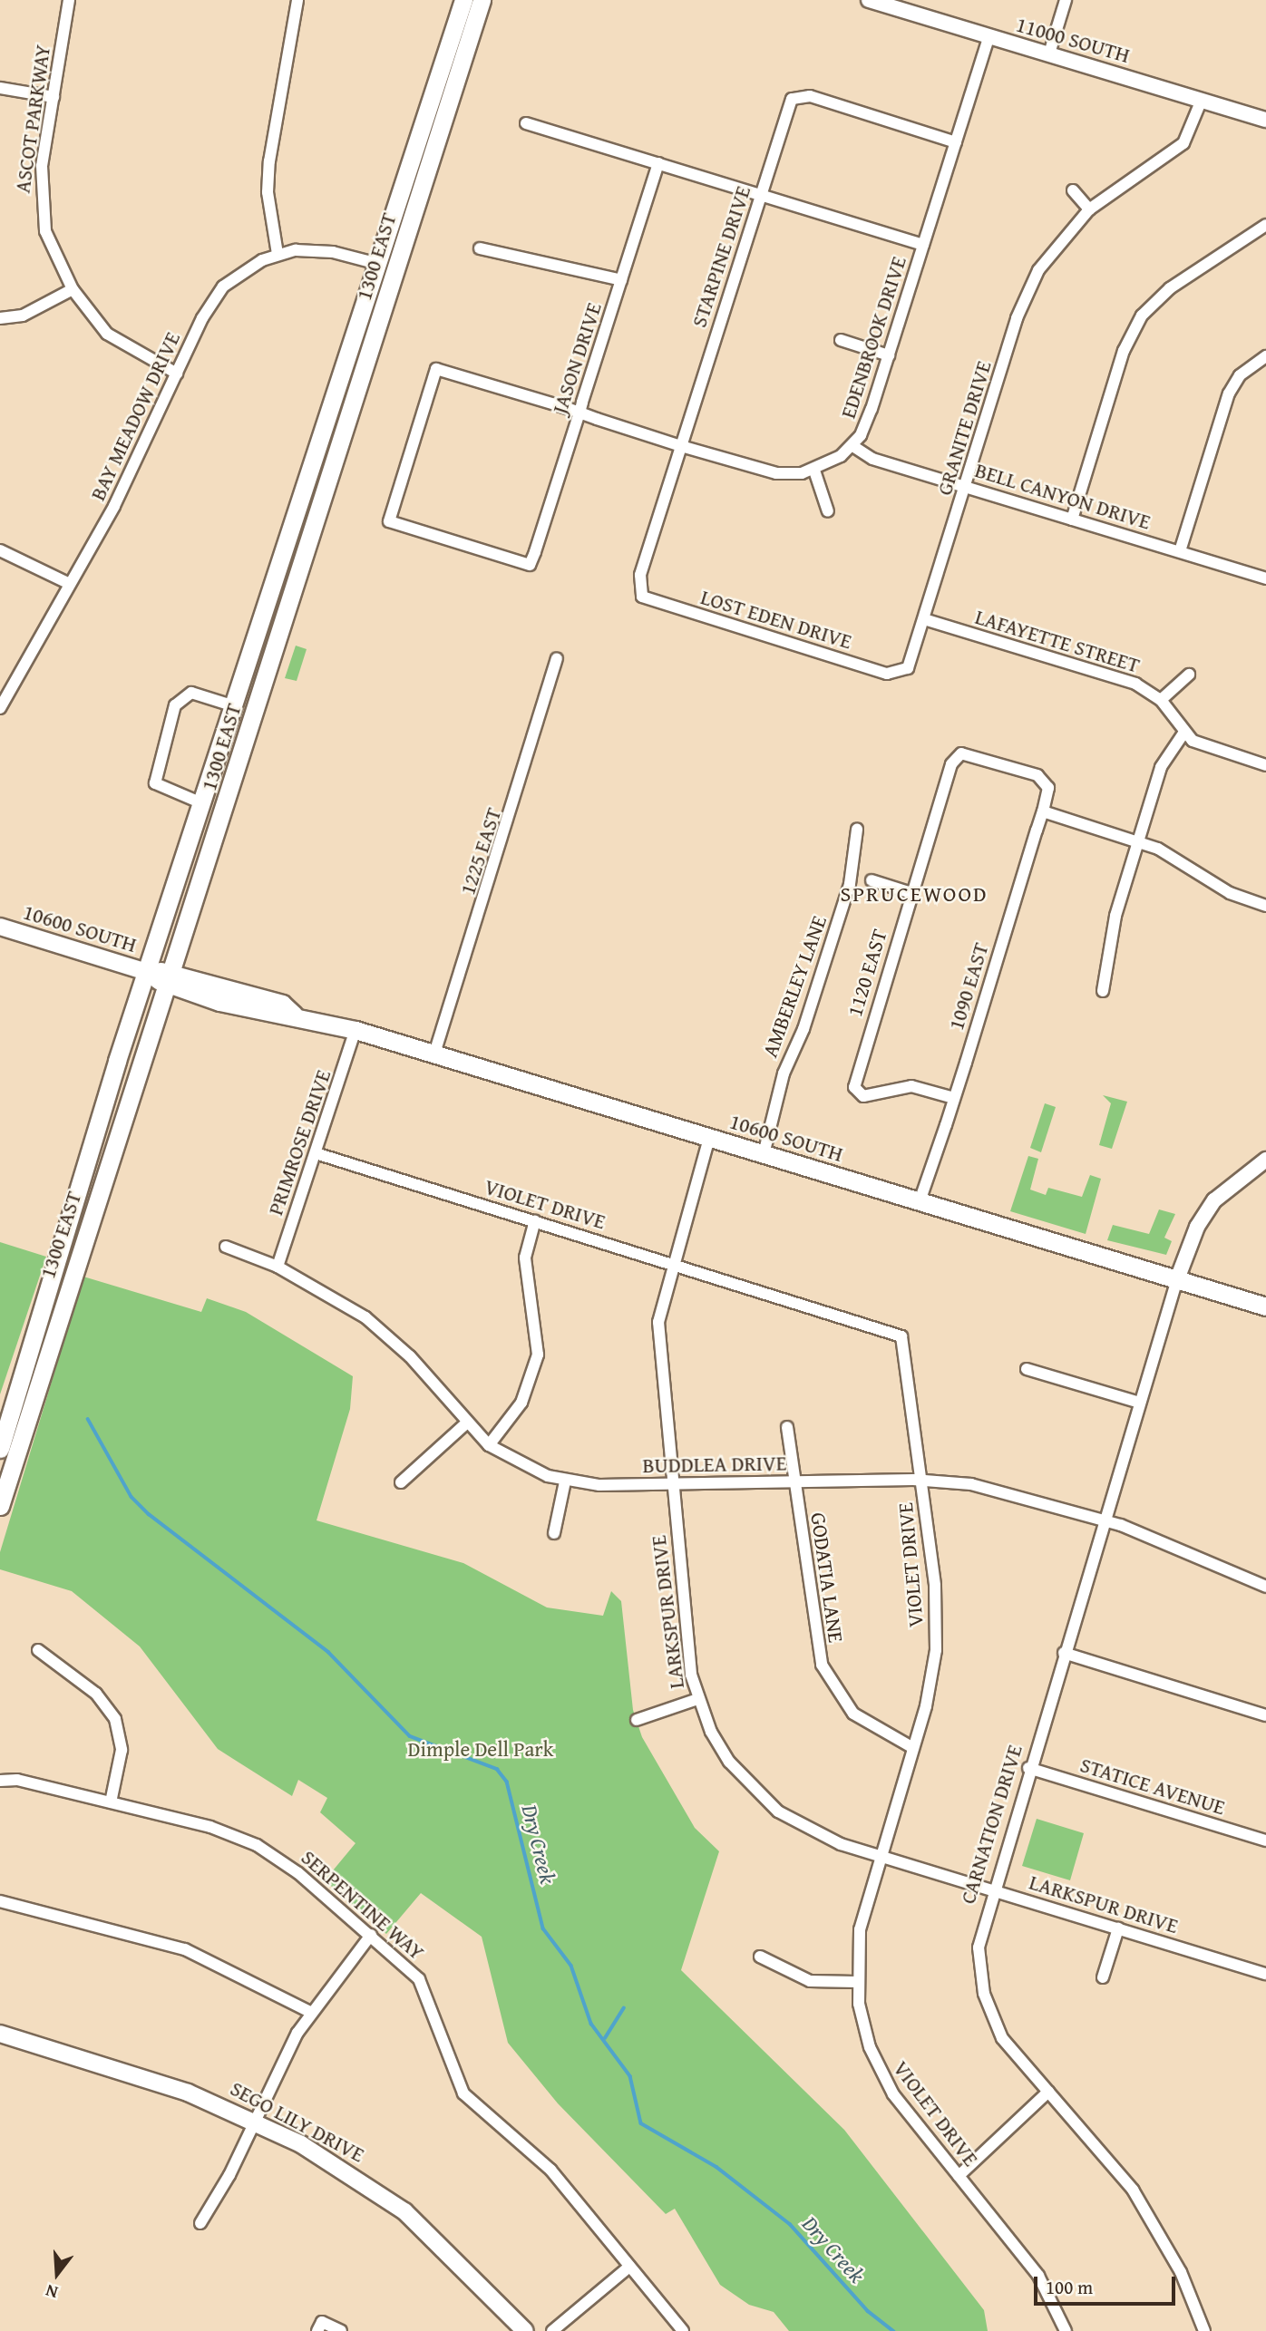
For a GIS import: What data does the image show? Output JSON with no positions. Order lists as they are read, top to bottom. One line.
{"streets":{"main road":["1300 EAST","10600 SOUTH","SEGO LILY DRIVE"],"street":["11000 SOUTH","ASCOT PARKWAY","STARPINE DRIVE","EDENBROOK DRIVE","JASON DRIVE","BAY MEADOW DRIVE","GRANITE DRIVE","BELL CANYON DRIVE","LOST EDEN DRIVE","LAFAYETTE STREET","1225 EAST","1120 EAST","AMBERLEY LANE","1090 EAST","PRIMROSE DRIVE","VIOLET DRIVE","BUDDLEA DRIVE","GODATIA LANE","LARKSPUR DRIVE","STATICE AVENUE","CARNATION DRIVE","SERPENTINE WAY"]},"crossings":[["11000 SOUTH","EDENBROOK DRIVE"],["11000 SOUTH","GRANITE DRIVE"],["ASCOT PARKWAY","BAY MEADOW DRIVE"],["1300 EAST","BAY MEADOW DRIVE"],["1300 EAST","10600 SOUTH"],["STARPINE DRIVE","EDENBROOK DRIVE"],["STARPINE DRIVE","LOST EDEN DRIVE"],["EDENBROOK DRIVE","BELL CANYON DRIVE"],["GRANITE DRIVE","BELL CANYON DRIVE"],["GRANITE DRIVE","LOST EDEN DRIVE"],["GRANITE DRIVE","LAFAYETTE STREET"],["1225 EAST","10600 SOUTH"],["10600 SOUTH","AMBERLEY LANE"],["10600 SOUTH","1090 EAST"],["10600 SOUTH","PRIMROSE DRIVE"],["10600 SOUTH","LARKSPUR DRIVE"],["10600 SOUTH","CARNATION DRIVE"],["1120 EAST","1090 EAST"],["PRIMROSE DRIVE","VIOLET DRIVE"],["PRIMROSE DRIVE","BUDDLEA DRIVE"],["VIOLET DRIVE","BUDDLEA DRIVE"],["VIOLET DRIVE","GODATIA LANE"],["VIOLET DRIVE","LARKSPUR DRIVE"],["BUDDLEA DRIVE","GODATIA LANE"],["BUDDLEA DRIVE","LARKSPUR DRIVE"],["BUDDLEA DRIVE","CARNATION DRIVE"],["LARKSPUR DRIVE","CARNATION DRIVE"],["STATICE AVENUE","CARNATION DRIVE"]],"districts":["SPRUCEWOOD"],"water":["Dry Creek"],"parks":["Dimple Dell Park"],"scale_bar":"100 m","north":"bottom"}
